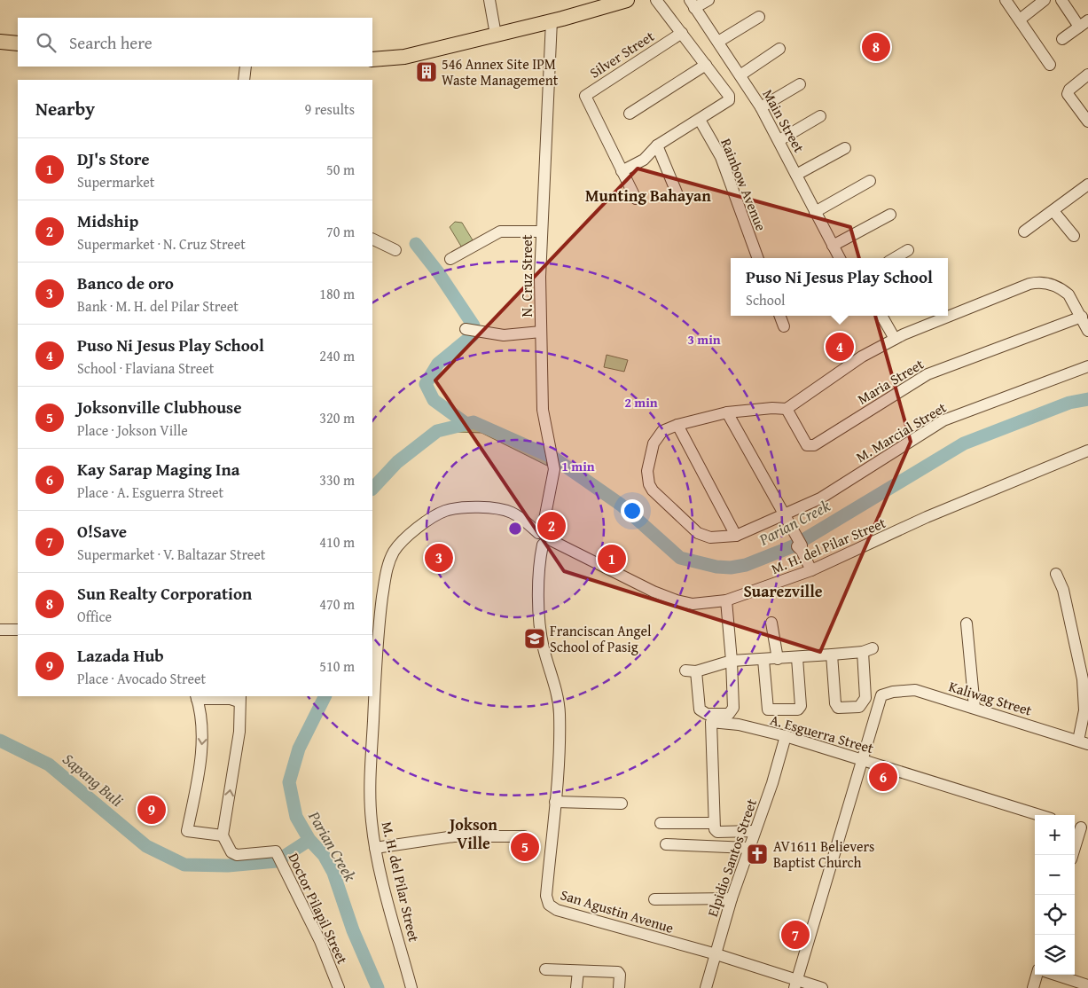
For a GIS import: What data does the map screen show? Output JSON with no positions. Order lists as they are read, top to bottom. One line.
{"streets":{"street":["Silver Street","Main Street","Rainbow Avenue","N. Cruz Street","Maria Street","M. Marcial Street","M. H. del Pilar Street","Kaliwag Street","A. Esguerra Street","Elpidio Santos Street","Doctor Pilapil Street","San Agustin Avenue"]},"crossings":[["N. Cruz Street","M. H. del Pilar Street"],["Maria Street","M. Marcial Street"],["M. H. del Pilar Street","San Agustin Avenue"],["Kaliwag Street","A. Esguerra Street"],["A. Esguerra Street","Elpidio Santos Street"],["Elpidio Santos Street","San Agustin Avenue"]],"districts":["Munting Bahayan","Suarezville","Jokson Ville"],"water":["Parian Creek","Sapang Buli"],"places":{"building":["546 Annex Site IPM Waste Management"],"school or university":["Franciscan Angel School of Pasig"],"church":["AV1611 Believers Baptist Church"]},"page":{"search":"Search here","pins":["8","4","2","3","1","6","9","5","7"],"heading":["Nearby","9 results"],"list":[{"mark":"1","name":"DJ's Store","note":"Supermarket","value":"50 m"},{"mark":"2","name":"Midship","note":"Supermarket · N. Cruz Street","value":"70 m"},{"mark":"3","name":"Banco de oro","note":"Bank · M. H. del Pilar Street","value":"180 m"},{"mark":"4","name":"Puso Ni Jesus Play School","note":"School · Flaviana Street","value":"240 m"},{"mark":"5","name":"Joksonville Clubhouse","note":"Place · Jokson Ville","value":"320 m"},{"mark":"6","name":"Kay Sarap Maging Ina","note":"Place · A. Esguerra Street","value":"330 m"},{"mark":"7","name":"O!Save","note":"Supermarket · V. Baltazar Street","value":"410 m"},{"mark":"8","name":"Sun Realty Corporation","note":"Office","value":"470 m"},{"mark":"9","name":"Lazada Hub","note":"Place · Avocado Street","value":"510 m"}],"popup":["Puso Ni Jesus Play School","School"],"map_buttons":["+","−"]},"rings":["3 min","2 min","1 min"]}
